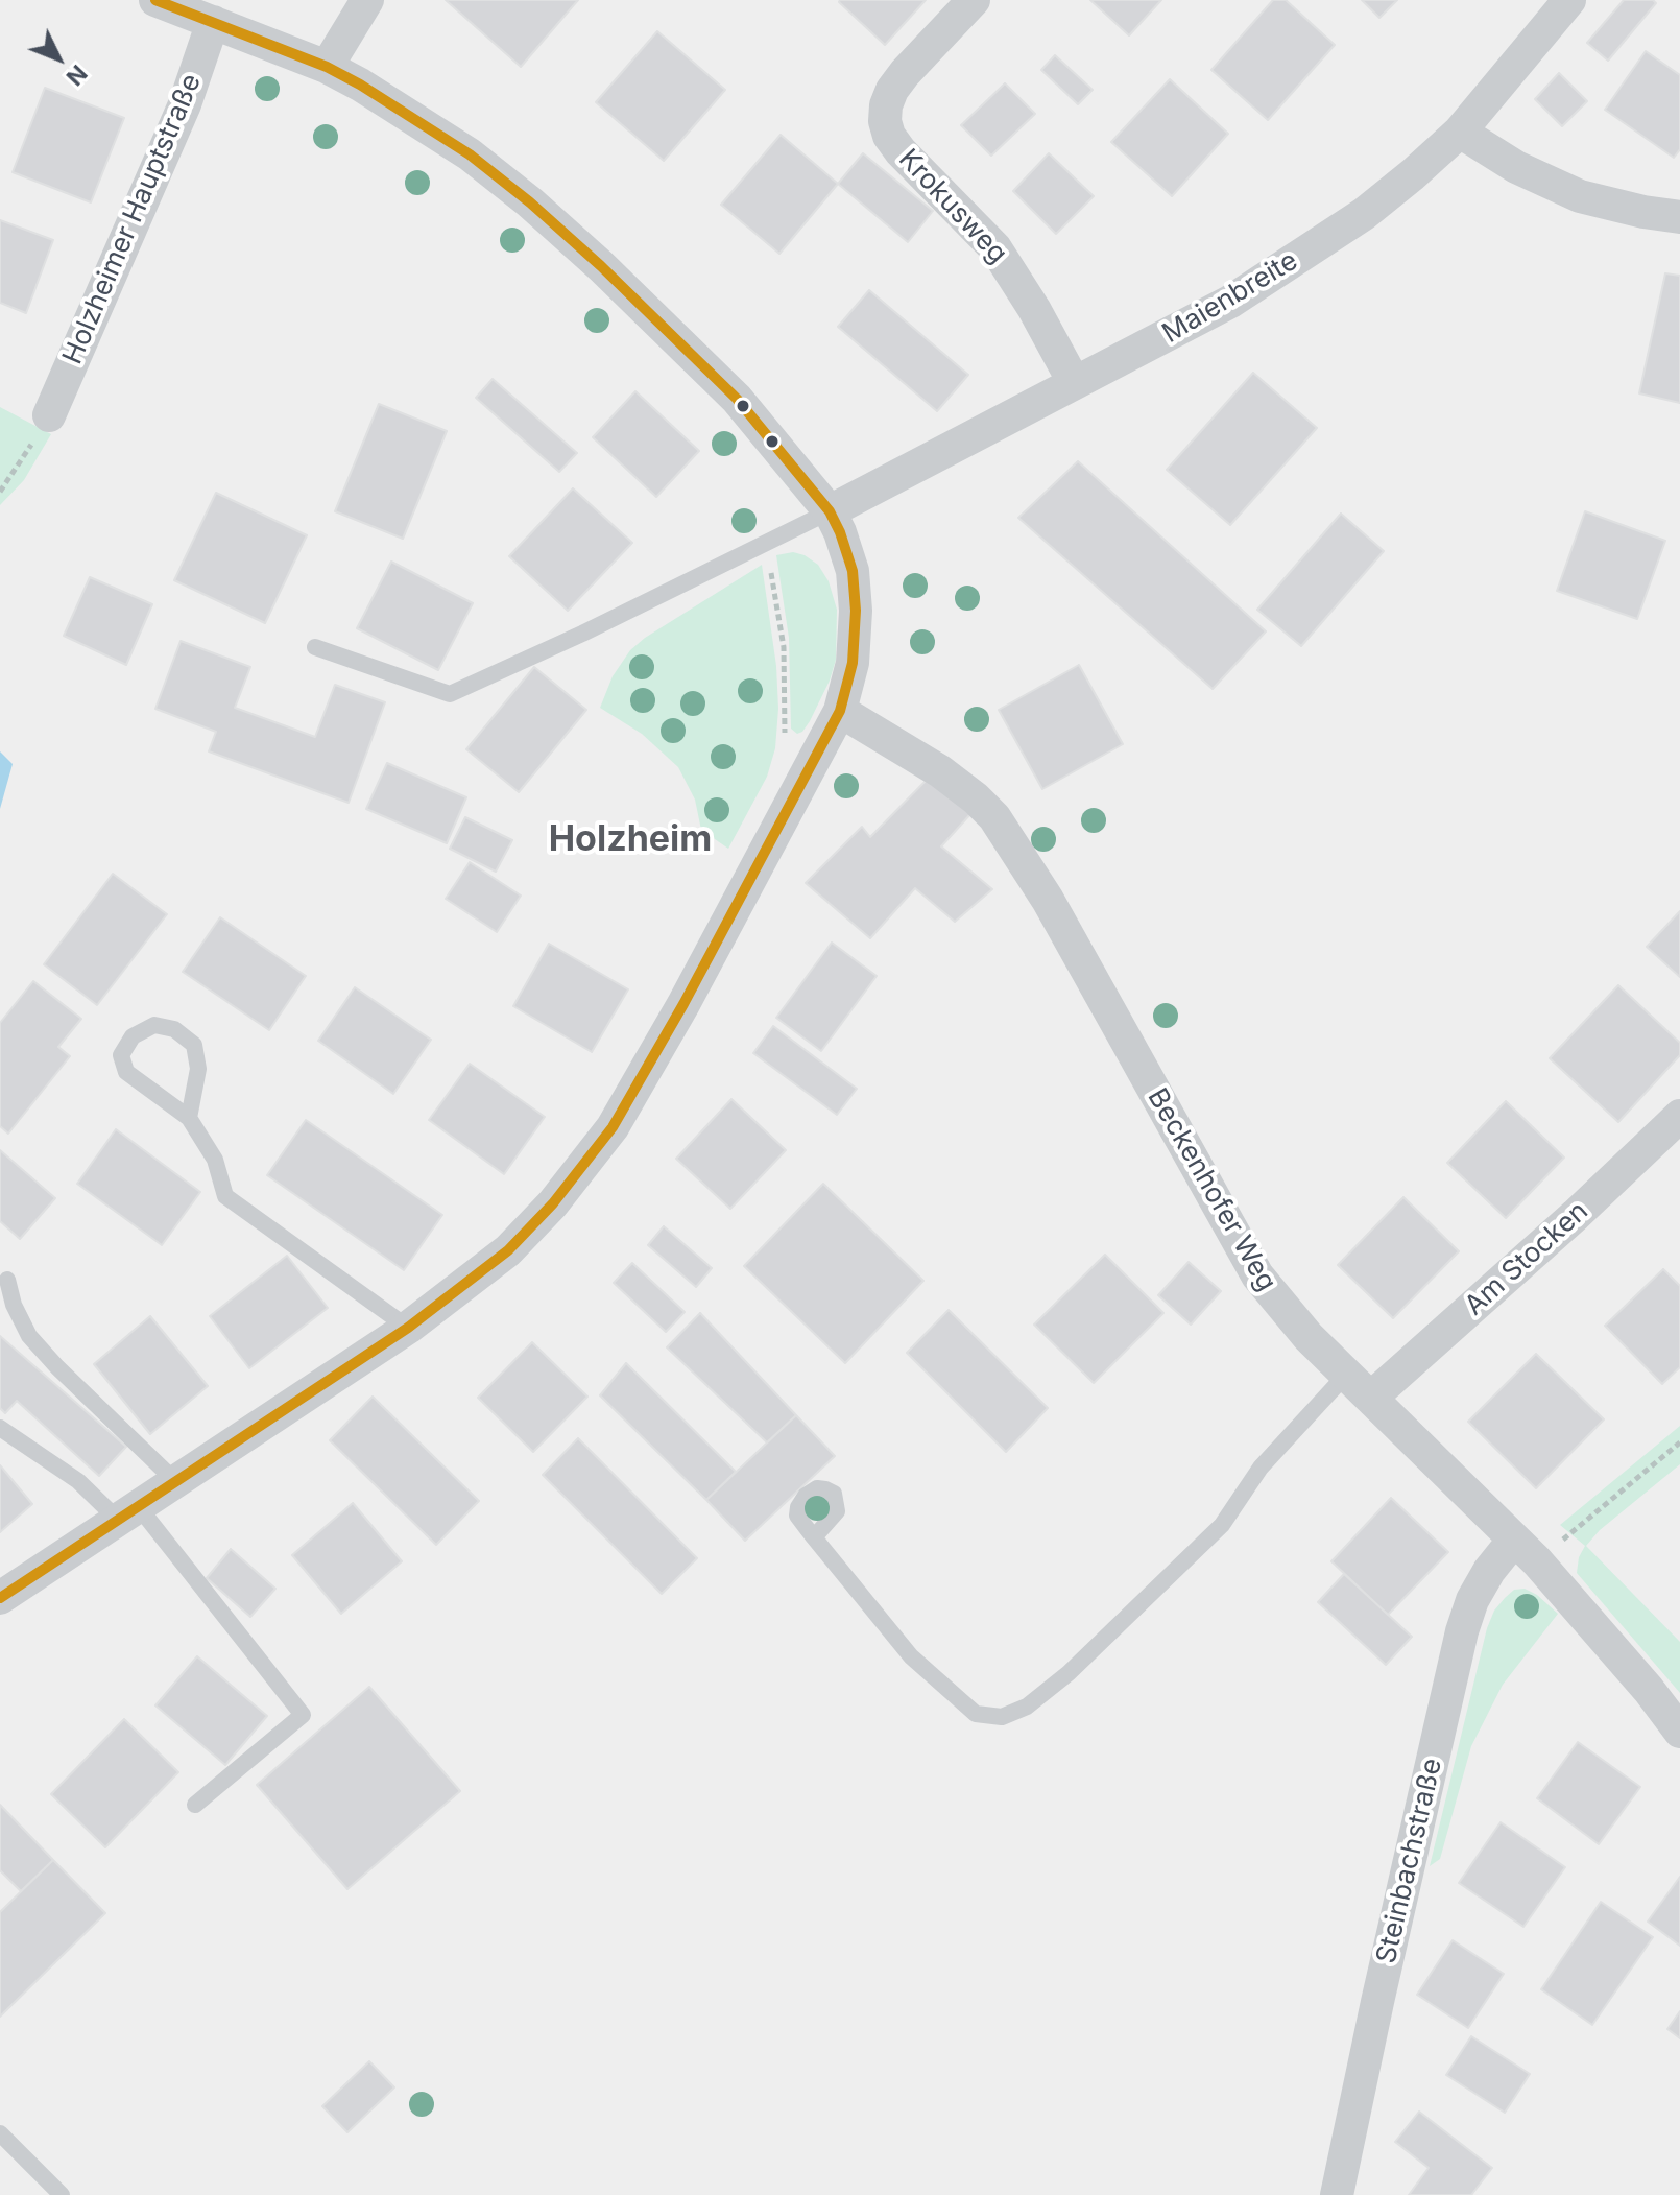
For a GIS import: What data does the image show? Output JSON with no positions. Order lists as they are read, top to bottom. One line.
{"streets":{"street":["Krokusweg","Holzheimer Hauptstraße","Maienbreite","Beckenhofer Weg","Am Stocken","Steinbachstraße"]},"crossings":[["Krokusweg","Maienbreite"],["Beckenhofer Weg","Am Stocken"],["Beckenhofer Weg","Steinbachstraße"]],"districts":["Holzheim"],"north":"bottom right"}
